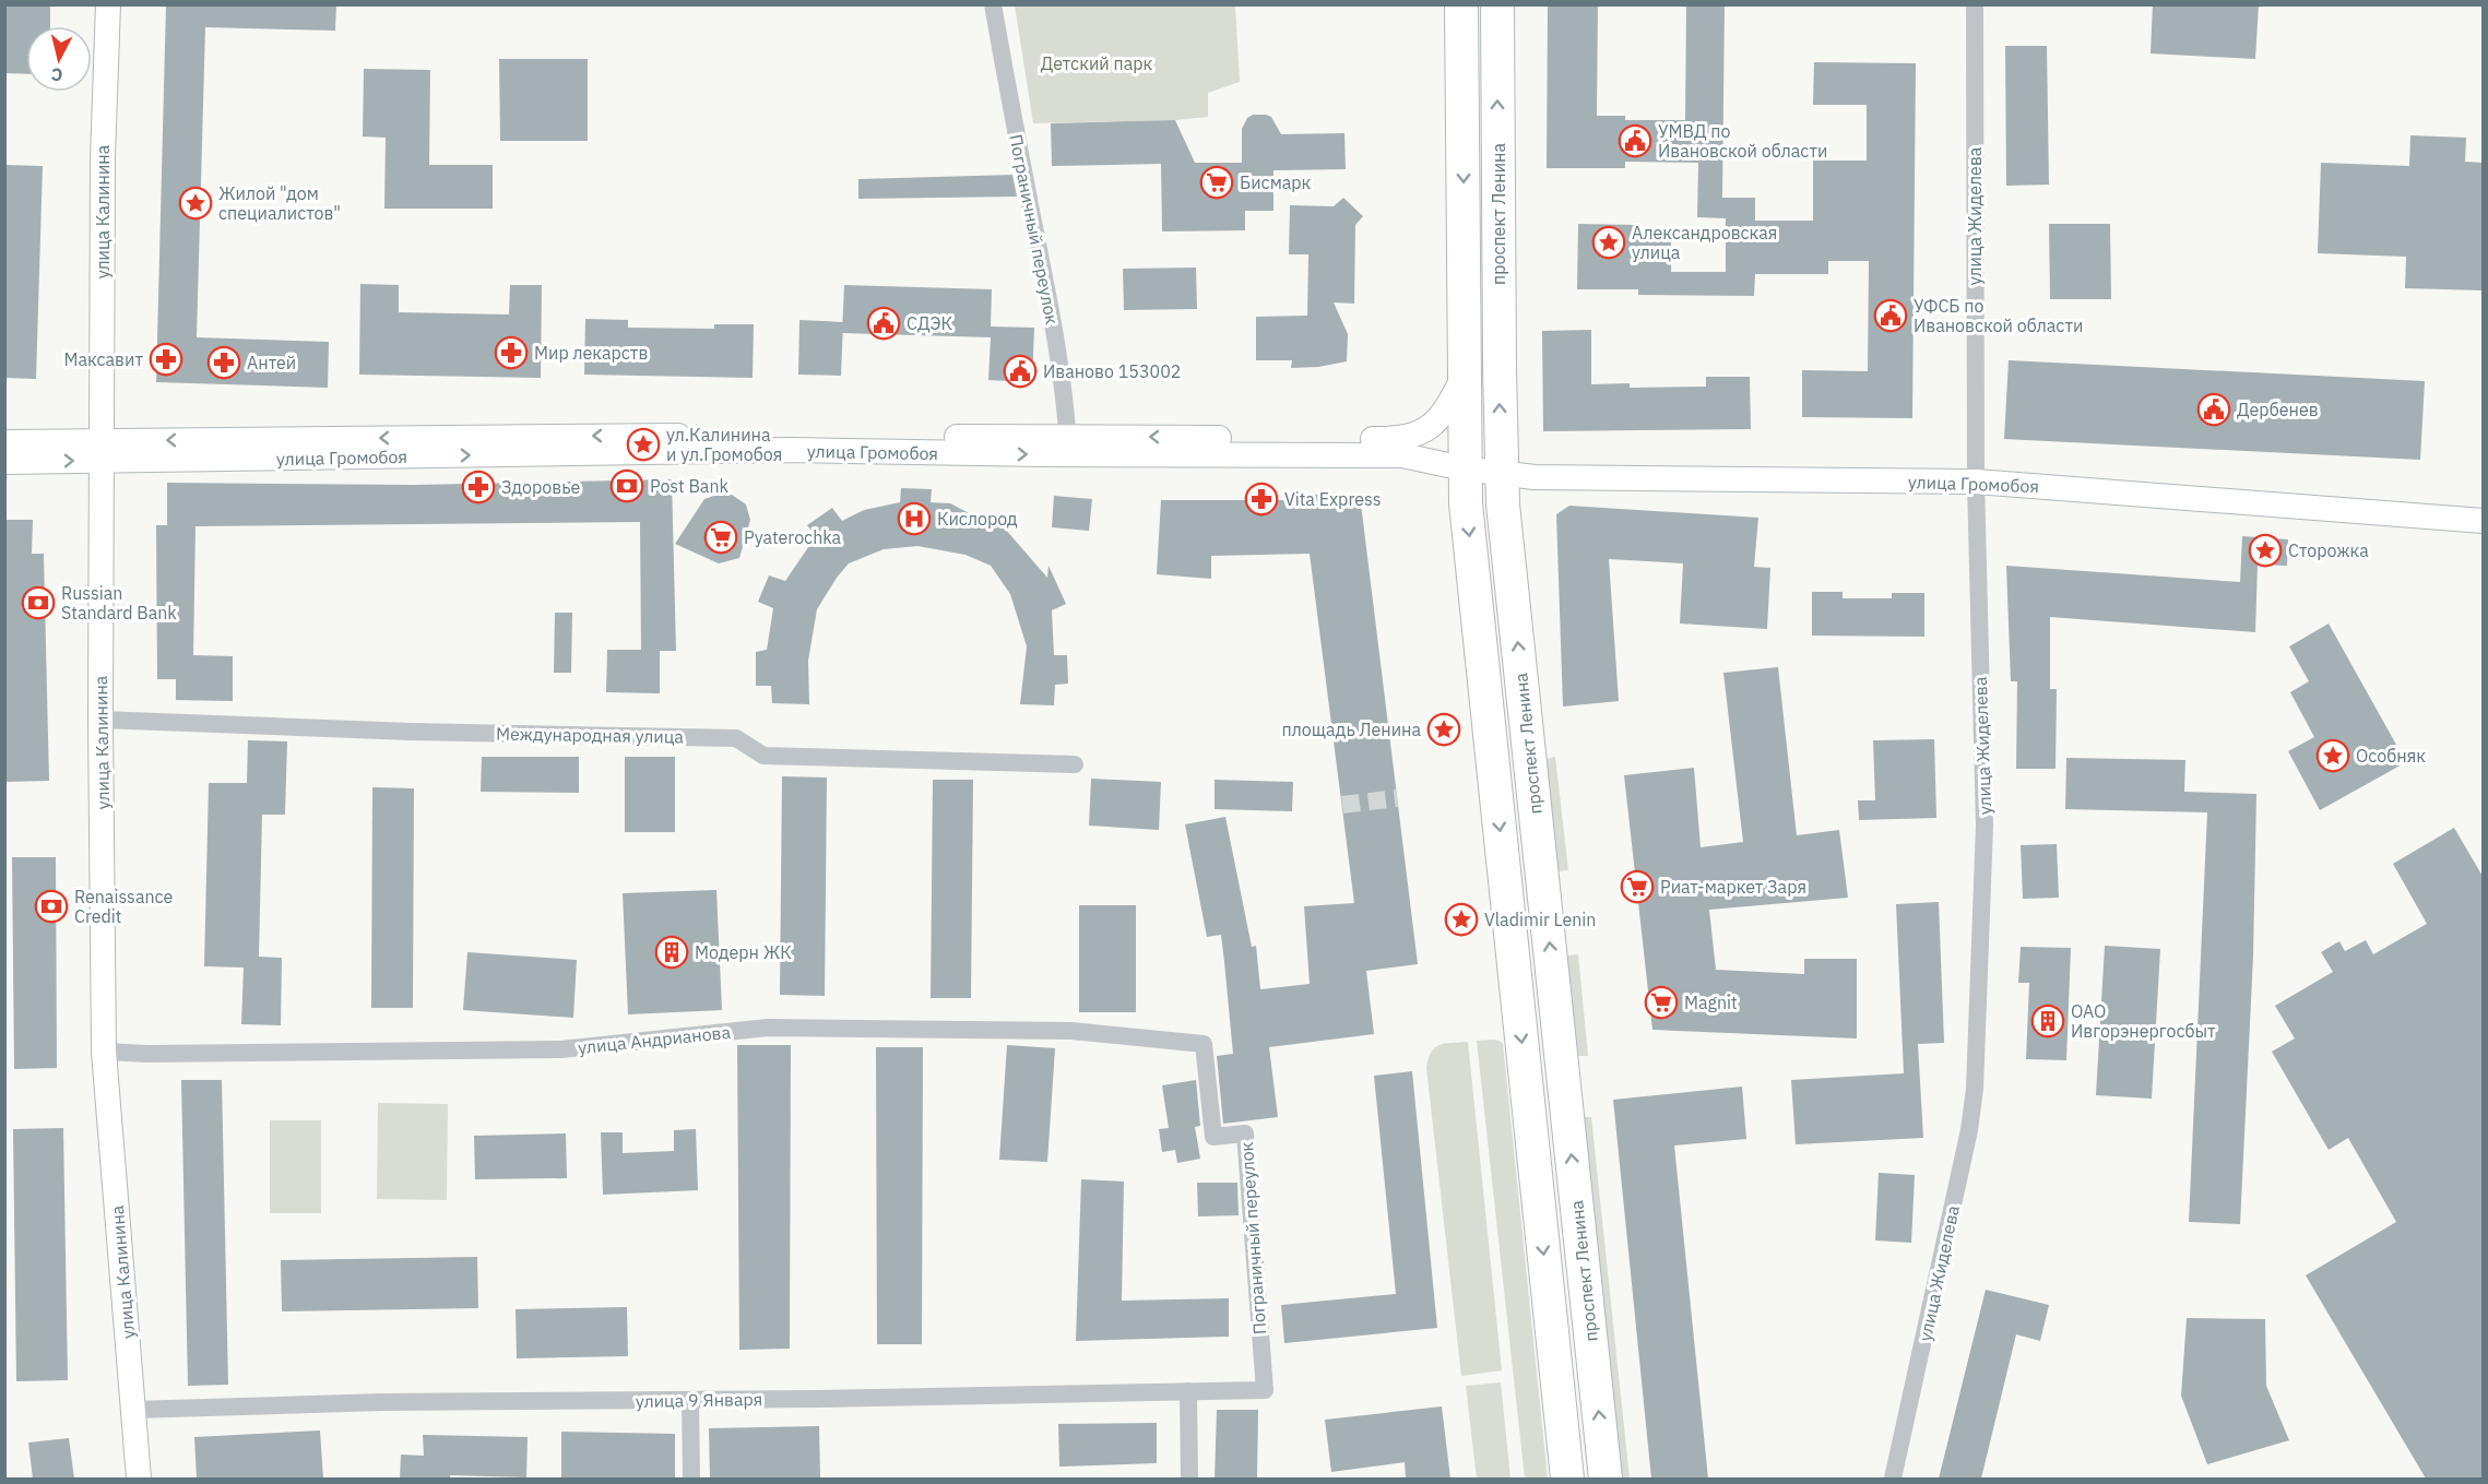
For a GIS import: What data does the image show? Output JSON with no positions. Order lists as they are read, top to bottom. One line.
{"streets":{"highway":["проспект Ленина"],"main road":["улица Калинина","улица Громобоя"],"street":["улица Жиделева","Пограничный переулок","Международная улица","улица Андрианова","улица 9 Января"]},"crossings":[["улица Калинина","улица Громобоя"],["улица Калинина","Международная улица"],["улица Калинина","улица Андрианова"],["улица Калинина","улица 9 Января"],["проспект Ленина","улица Громобоя"],["улица Жиделева","улица Громобоя"],["Пограничный переулок","улица Громобоя"],["Пограничный переулок","улица Андрианова"],["Пограничный переулок","улица 9 Января"]],"parks":["Детский парк"],"places":{"public building":["УМВД по Ивановской области","УФСБ по Ивановской области","СДЭК","Иваново 153002","Дербенев"],"supermarket":["Бисмарк","Pyaterochka","Риат-маркет Заря","Magnit"],"place":["Жилой \"дом специалистов\"","Александровская улица","ул.Калинина и ул.Громобоя","Сторожка","площадь Ленина","Особняк","Vladimir Lenin"],"pharmacy":["Мир лекарств","Максавит","Антей","Здоровье","Vita Express"],"bank":["Post Bank","Russian Standard Bank","Renaissance Credit"],"hospital":["Кислород"],"building":["Модерн ЖК","ОАО Ивгорэнергосбыт"]},"north":"bottom"}
